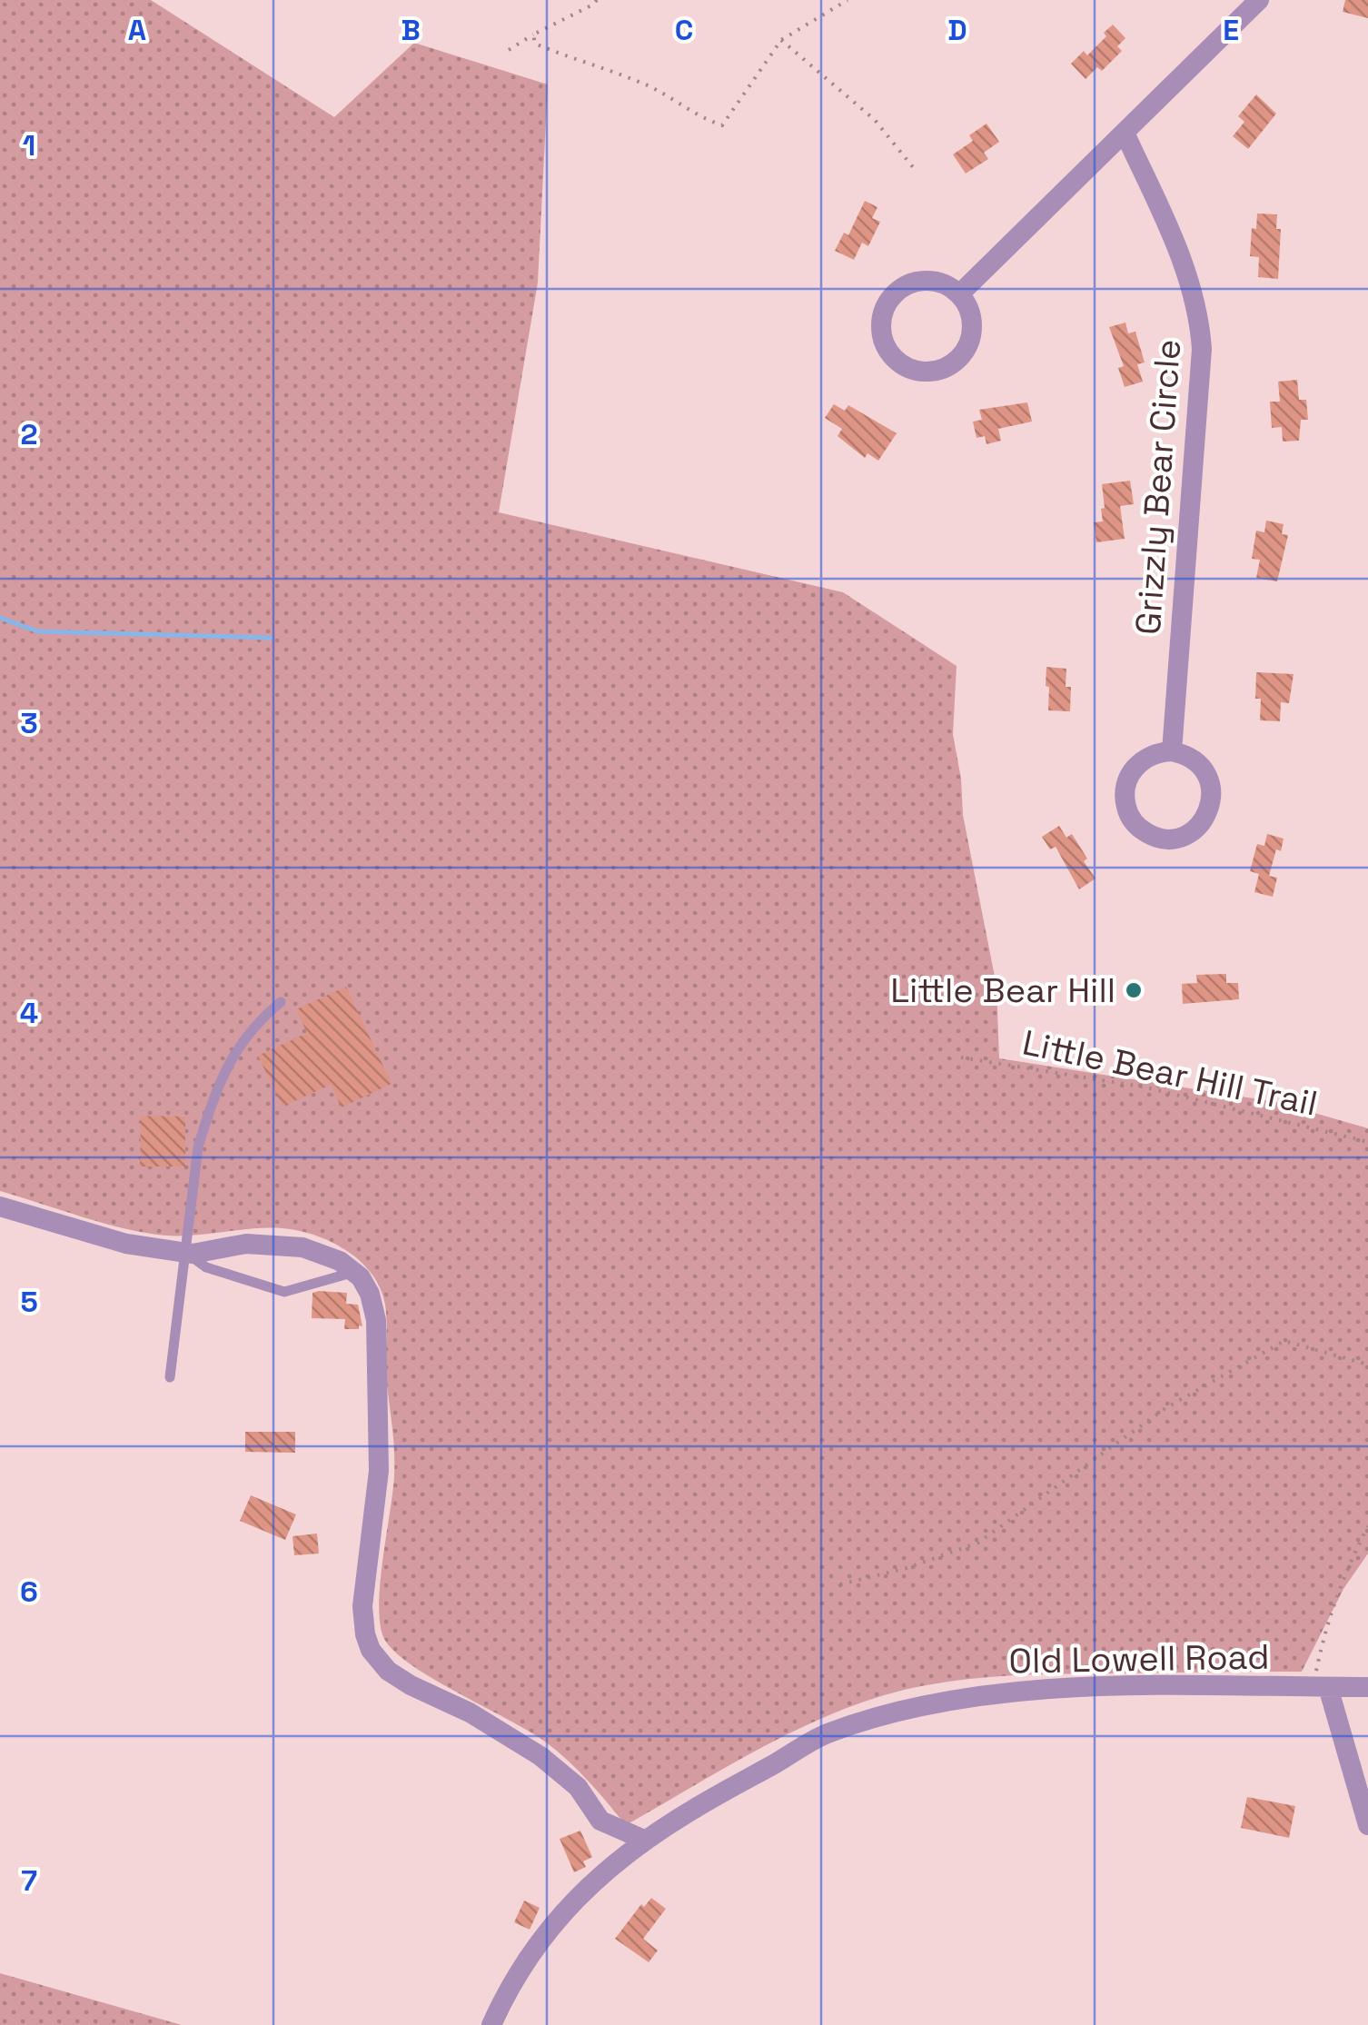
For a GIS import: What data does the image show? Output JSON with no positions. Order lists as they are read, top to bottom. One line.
{"streets":{"street":["Grizzly Bear Circle","Old Lowell Road"],"path":["Little Bear Hill Trail"]},"places":["Little Bear Hill"],"grid":{"columns":["A","B","C","D","E"],"rows":["1","2","3","4","5","6","7"]}}
